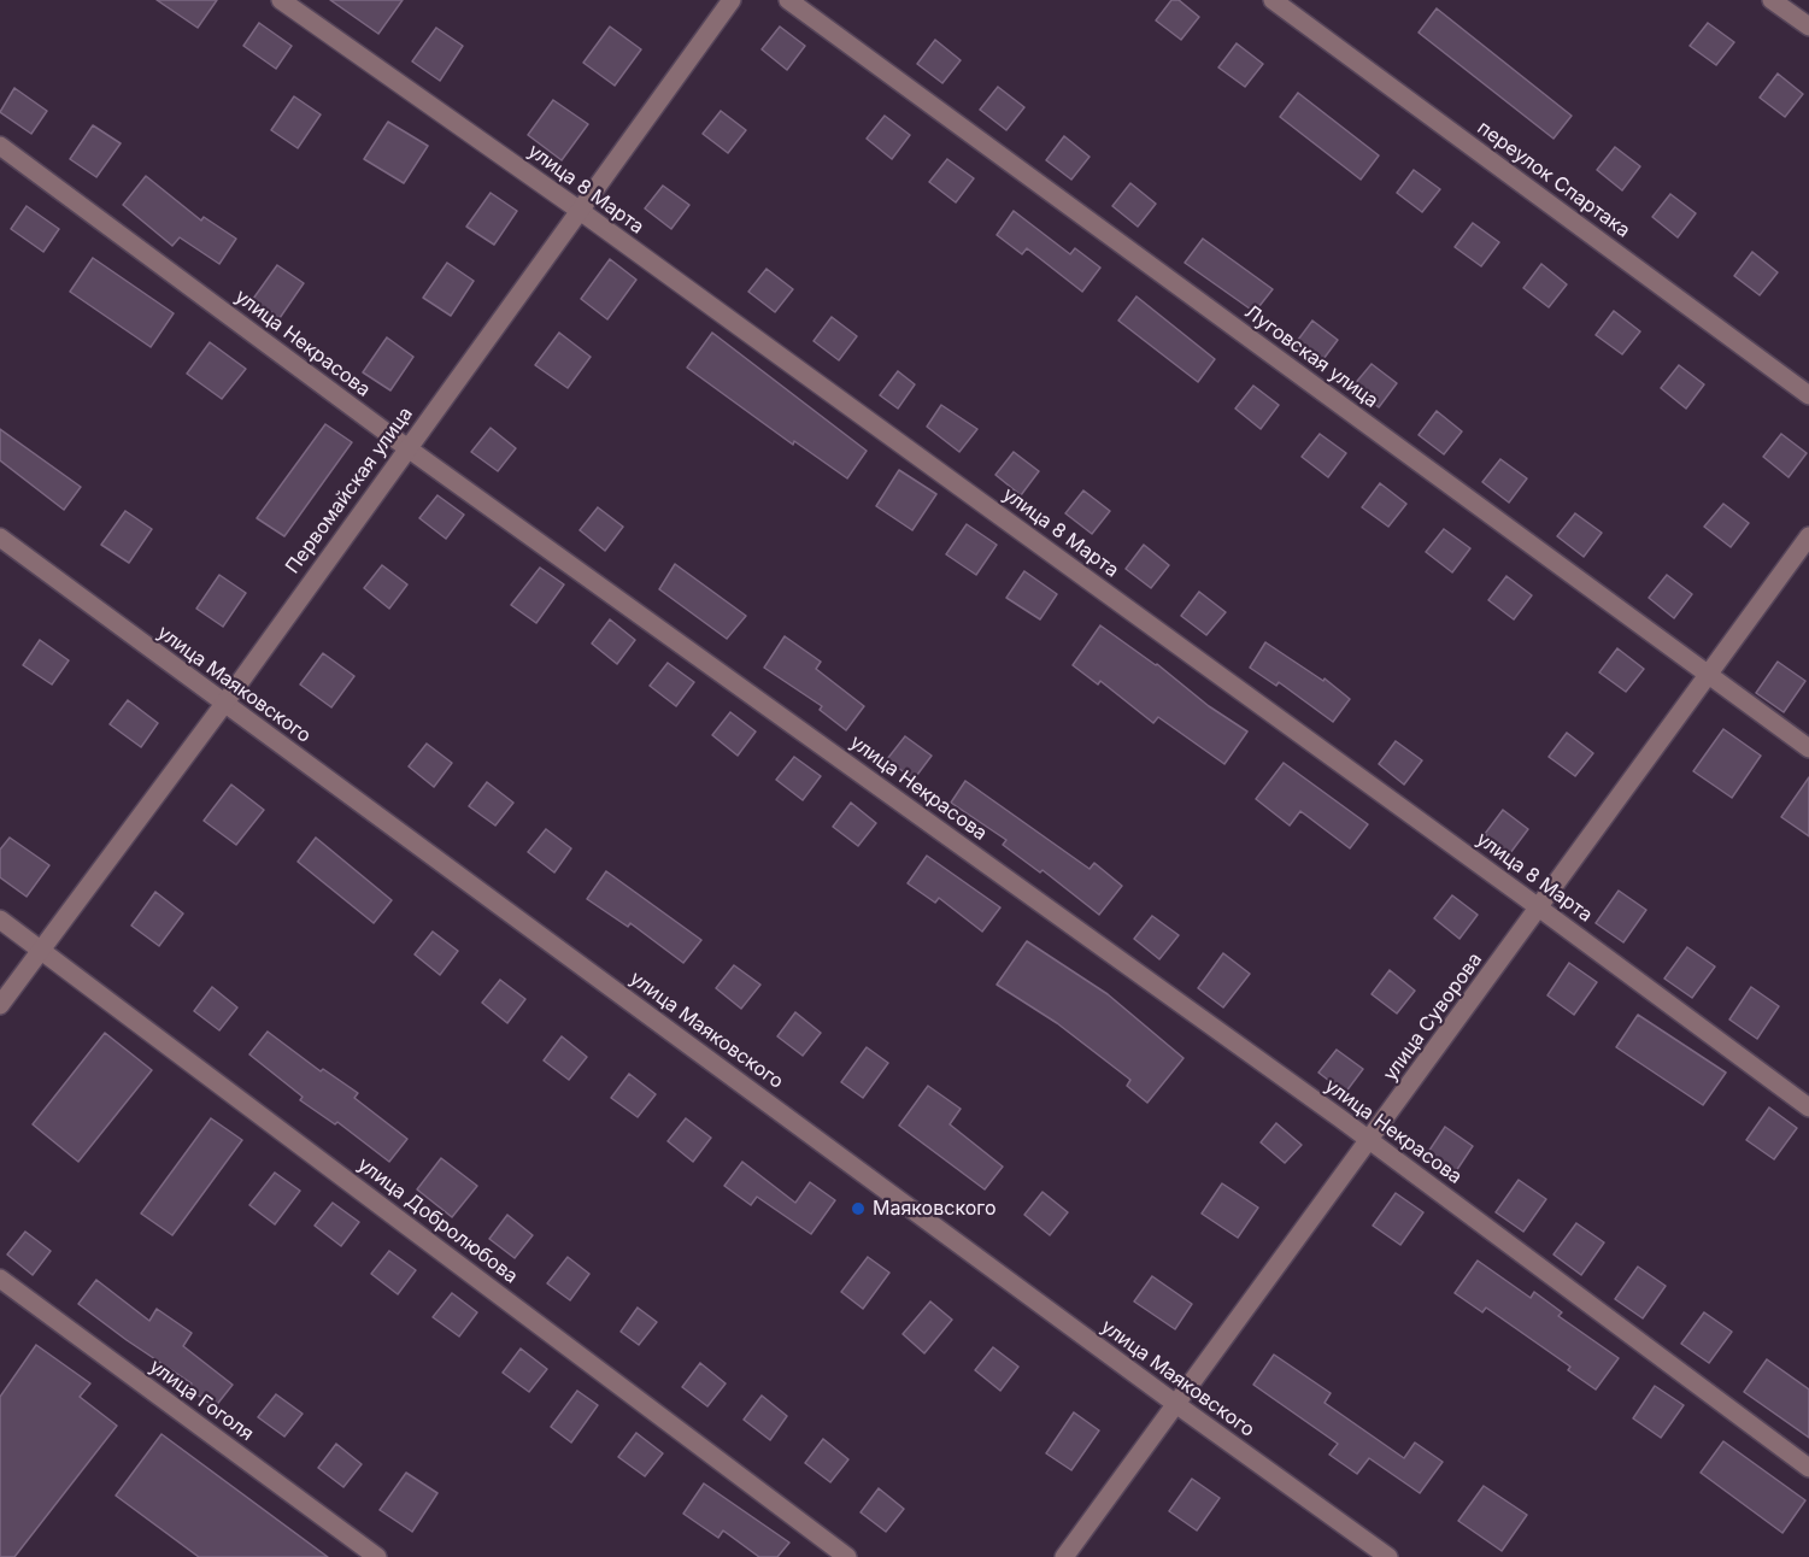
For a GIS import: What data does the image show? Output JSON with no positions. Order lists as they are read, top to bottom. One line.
{"streets":{"street":["переулок Спартака","улица 8 Марта","улица Некрасова","Луговская улица","Первомайская улица","улица Маяковского","улица Суворова","улица Добролюбова","улица Гоголя"]},"crossings":[["улица 8 Марта","Первомайская улица"],["улица 8 Марта","улица Суворова"],["улица Некрасова","Первомайская улица"],["улица Некрасова","улица Суворова"],["Луговская улица","улица Суворова"],["Первомайская улица","улица Маяковского"],["Первомайская улица","улица Добролюбова"],["улица Маяковского","улица Суворова"]],"places":["Маяковского"]}
